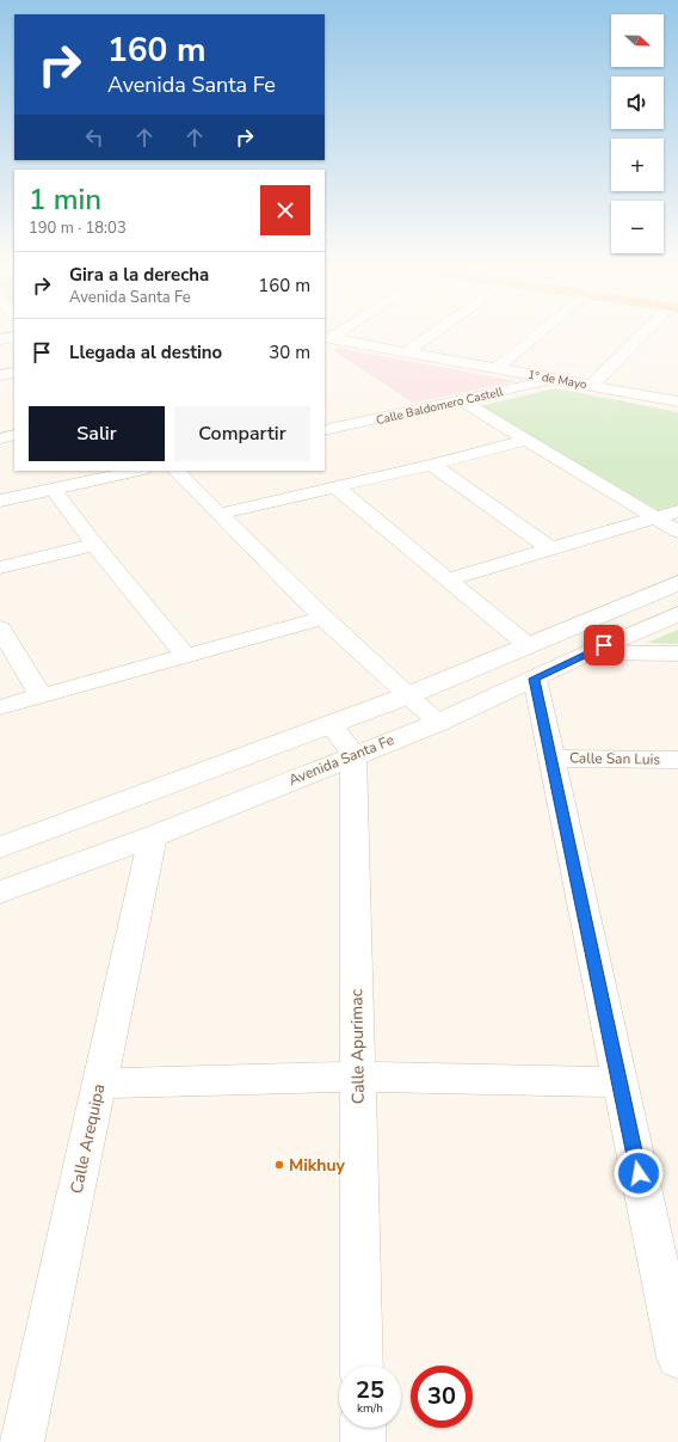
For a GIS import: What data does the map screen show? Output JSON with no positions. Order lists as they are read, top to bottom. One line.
{"streets":{"main road":["Avenida Santa Fe"],"street":["1º de Mayo","Calle Baldomero Castell","Calle San Luis","Calle Apurimac","Calle Arequipa"]},"crossings":[["1º de Mayo","Calle Baldomero Castell"],["Avenida Santa Fe","Calle Apurimac"],["Avenida Santa Fe","Calle Arequipa"]],"places":["Mikhuy"],"north":"right","page":{"map_buttons":["+","−"],"turn":["160 m","Avenida Santa Fe"],"heading":["1 min","190 m · 18:03"],"list":[{"name":"Gira a la derecha","note":"Avenida Santa Fe","value":"160 m"},{"name":"Llegada al destino","value":"30 m"}],"buttons":["Salir","Compartir"],"speed":"25 km/h","limit":"30"}}
